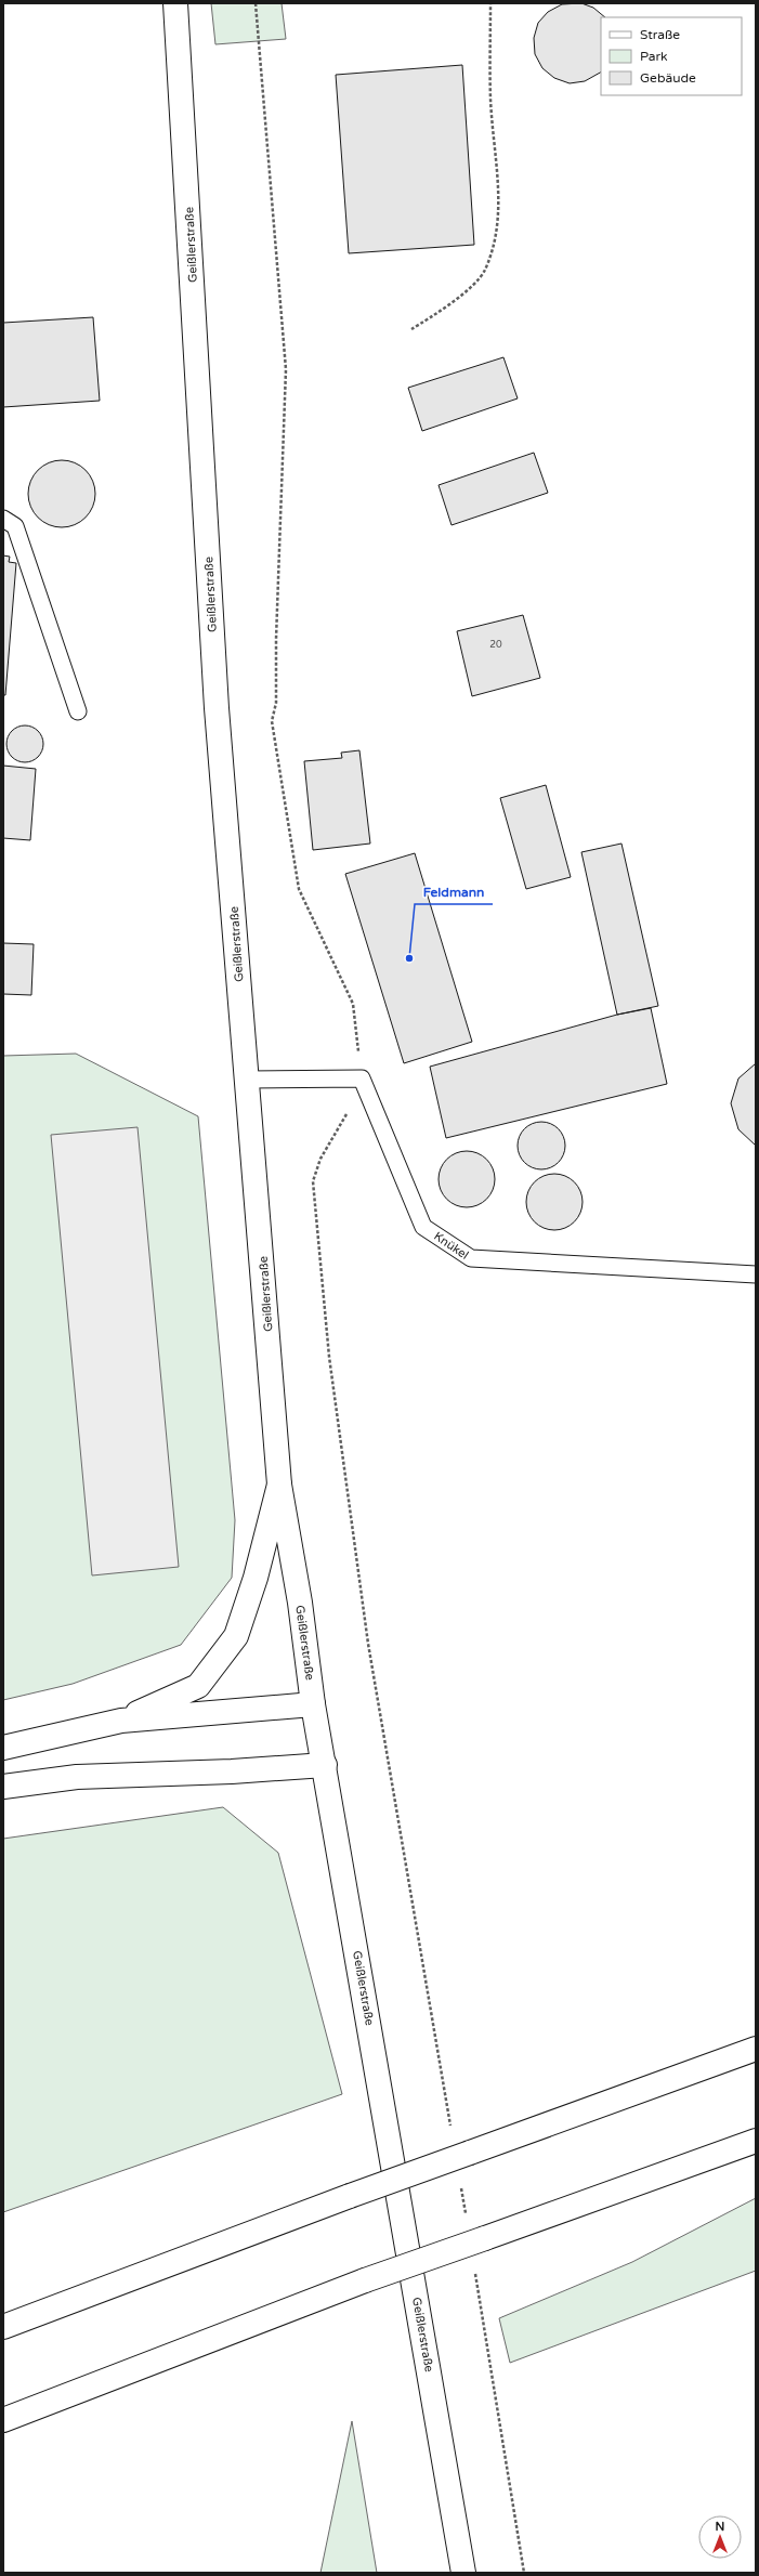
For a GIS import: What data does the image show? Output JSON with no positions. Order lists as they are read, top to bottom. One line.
{"streets":{"main road":["Geißlerstraße"],"lane":["Knükel"]},"places":["Feldmann"],"house_numbers":["20"],"legend":["Straße","Park","Gebäude"],"north":"top"}
